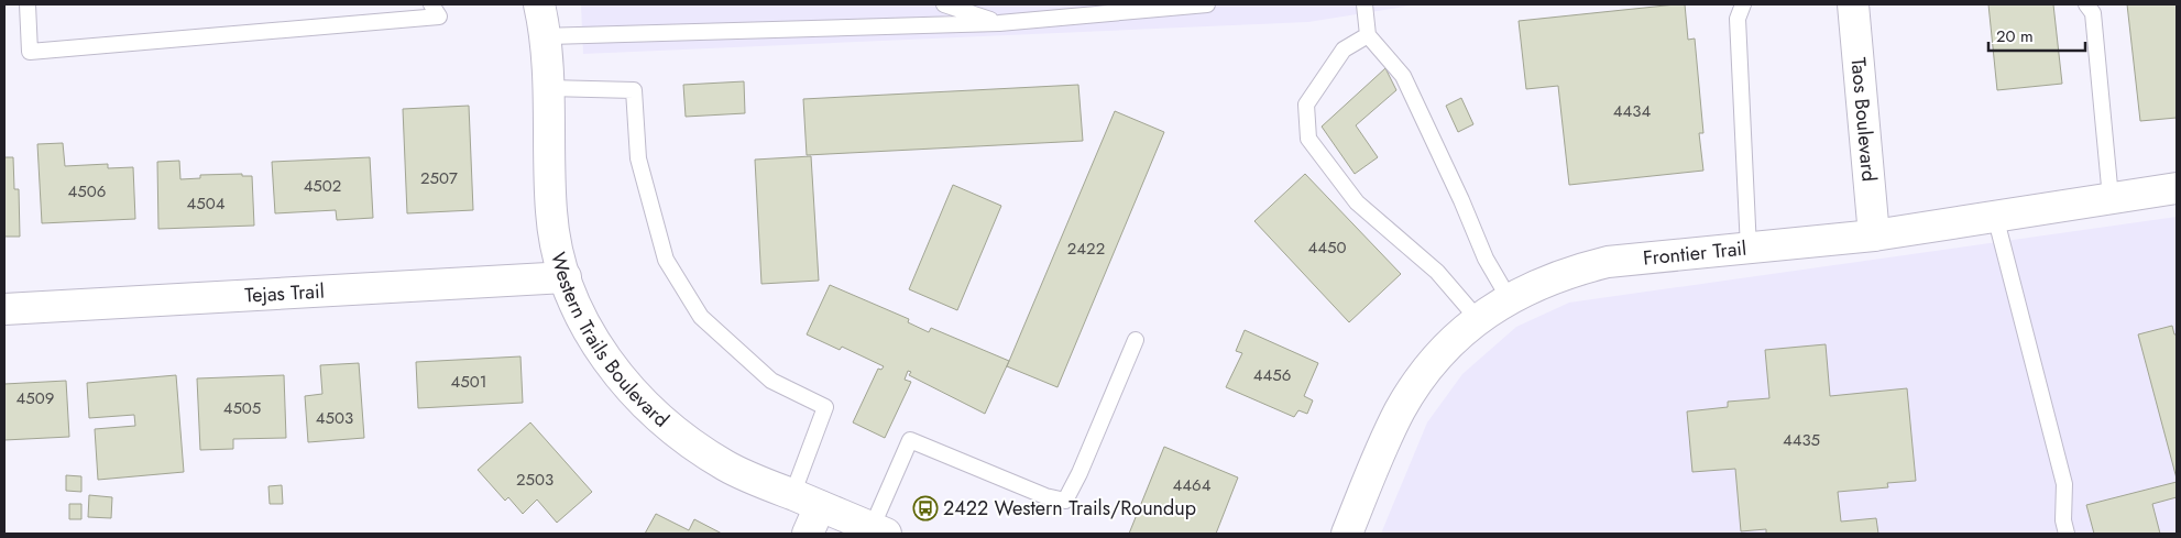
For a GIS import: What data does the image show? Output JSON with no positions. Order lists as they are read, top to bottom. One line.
{"streets":{"street":["Taos Boulevard","Frontier Trail","Tejas Trail","Western Trails Boulevard"]},"crossings":[["Taos Boulevard","Frontier Trail"],["Tejas Trail","Western Trails Boulevard"]],"places":{"bus stop":["2422 Western Trails/Roundup"]},"house_numbers":["4434","2507","4502","4506","4504","4450","2422","4456","4501","4509","4505","4503","4435","2503","4464"],"scale_bar":"20 m"}
